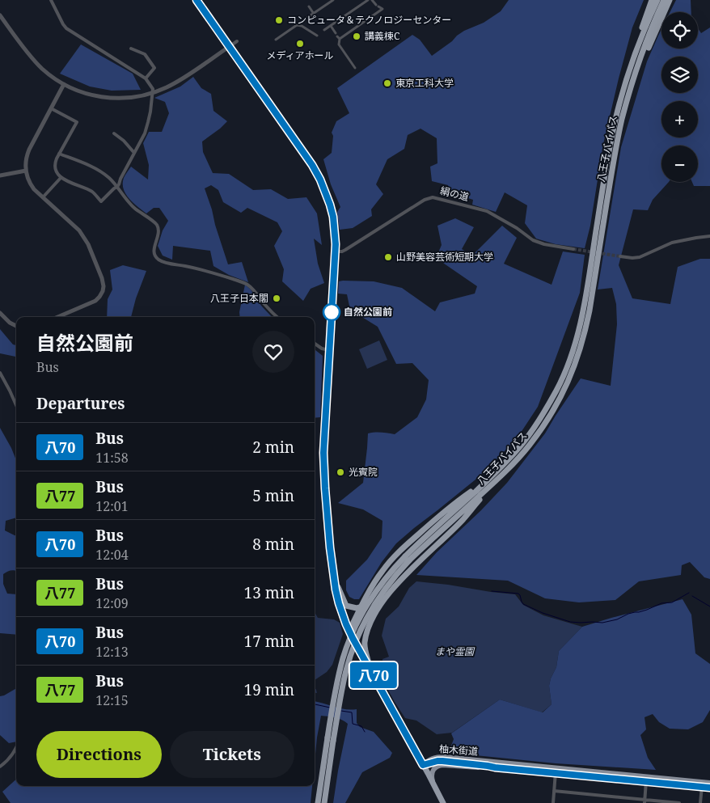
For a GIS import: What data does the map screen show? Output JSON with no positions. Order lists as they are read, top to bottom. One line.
{"streets":{"highway":["八王子バイパス"],"main road":["柚木街道"],"street":["絹の道"]},"parks":["まや霊園"],"places":["コンピュータ＆テクノロジーセンター","講義棟C","メディアホール","東京工科大学","山野美容芸術短期大学","八王子日本閣","自然公園前","光賓院"],"lines":["bus line 八70"],"page":{"on_map":"八70","map_buttons":["+","−"],"heading":[["自然公園前","Bus"],"Departures"],"list":[{"mark":"八70","name":"Bus","note":"11:58","value":"2 min"},{"mark":"八77","name":"Bus","note":"12:01","value":"5 min"},{"mark":"八70","name":"Bus","note":"12:04","value":"8 min"},{"mark":"八77","name":"Bus","note":"12:09","value":"13 min"},{"mark":"八70","name":"Bus","note":"12:13","value":"17 min"},{"mark":"八77","name":"Bus","note":"12:15","value":"19 min"}],"buttons":["Directions","Tickets"]}}
